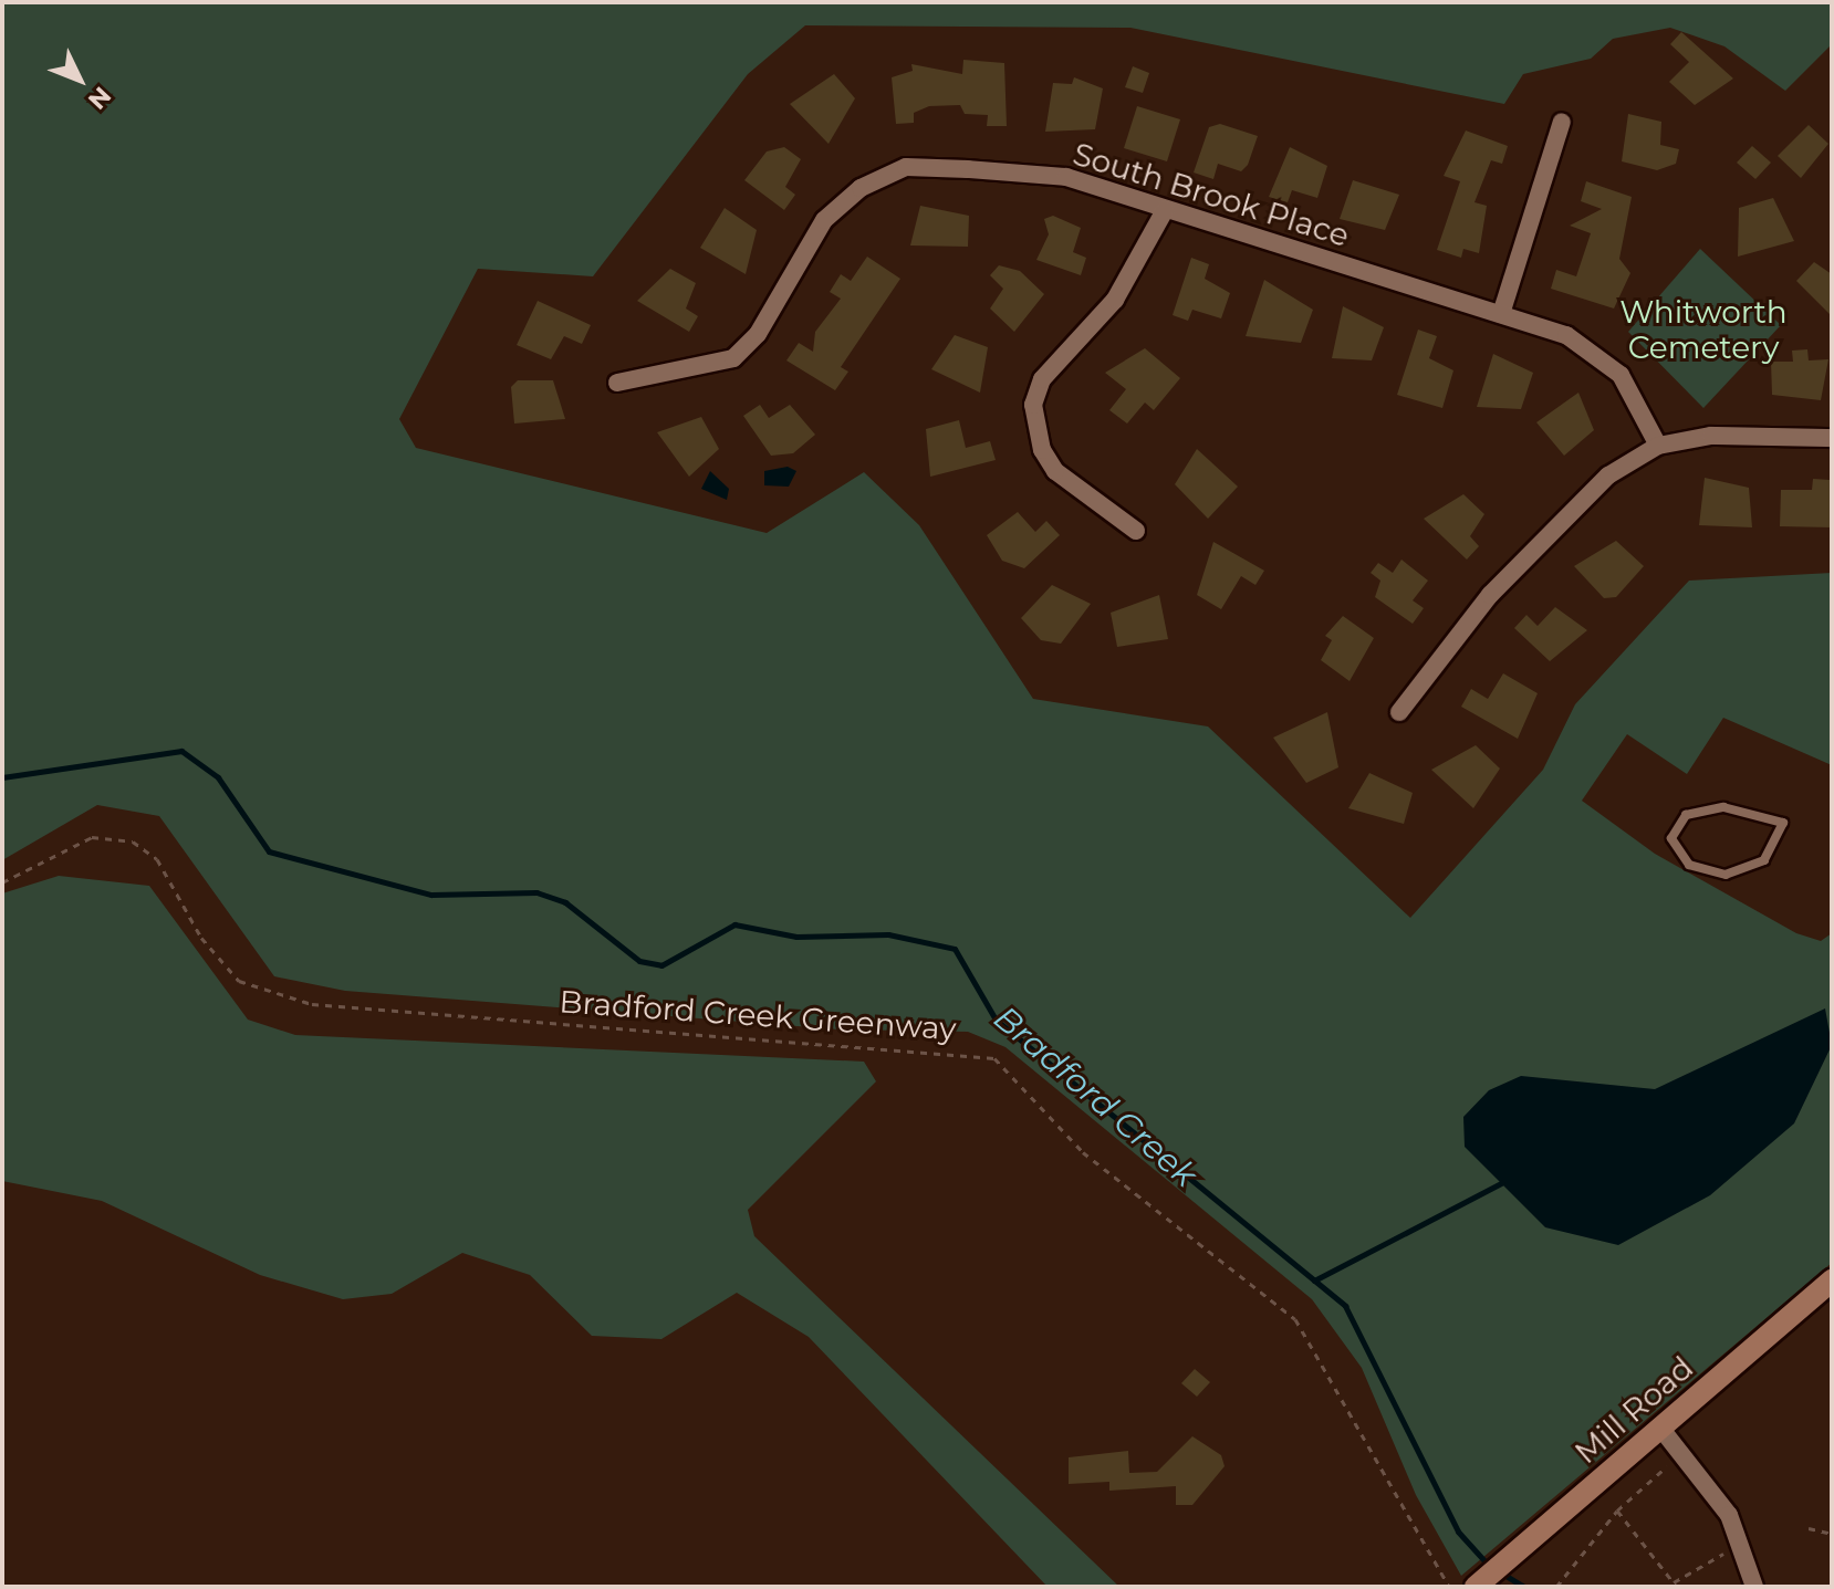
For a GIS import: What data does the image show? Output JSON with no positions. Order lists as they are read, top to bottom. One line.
{"streets":{"street":["South Brook Place","Mill Road"],"path":["Bradford Creek Greenway"]},"water":["Bradford Creek"],"parks":["Whitworth Cemetery"],"north":"bottom right"}
